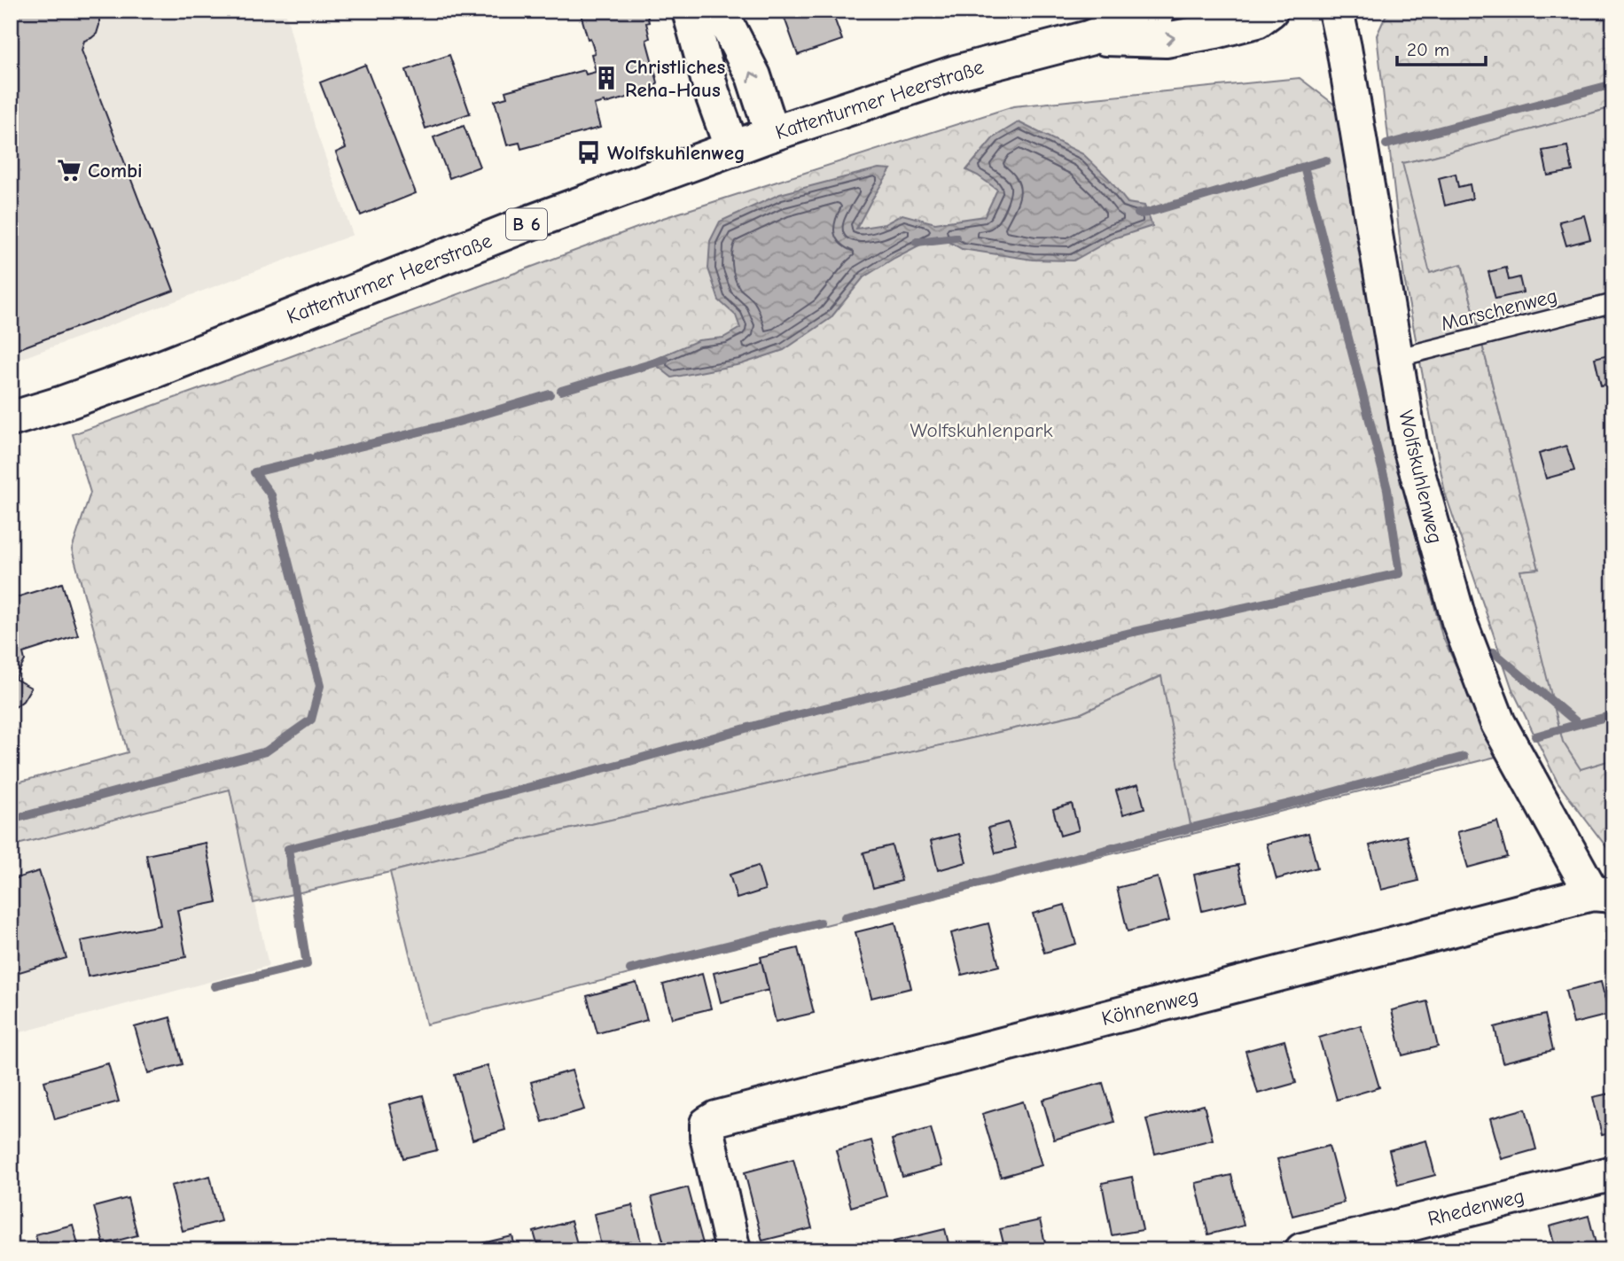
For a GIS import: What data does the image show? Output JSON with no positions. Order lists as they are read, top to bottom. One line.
{"streets":{"street":["Kattenturmer Heerstraße","B 6","Wolfskuhlenweg","Köhnenweg","Rhedenweg"],"lane":["Marschenweg"]},"crossings":[["Marschenweg","Wolfskuhlenweg"],["Wolfskuhlenweg","Köhnenweg"]],"parks":["Wolfskuhlenpark"],"places":{"building":["Christliches Reha-Haus"],"bus stop":["Wolfskuhlenweg"],"supermarket":["Combi"]},"scale_bar":"20 m"}
